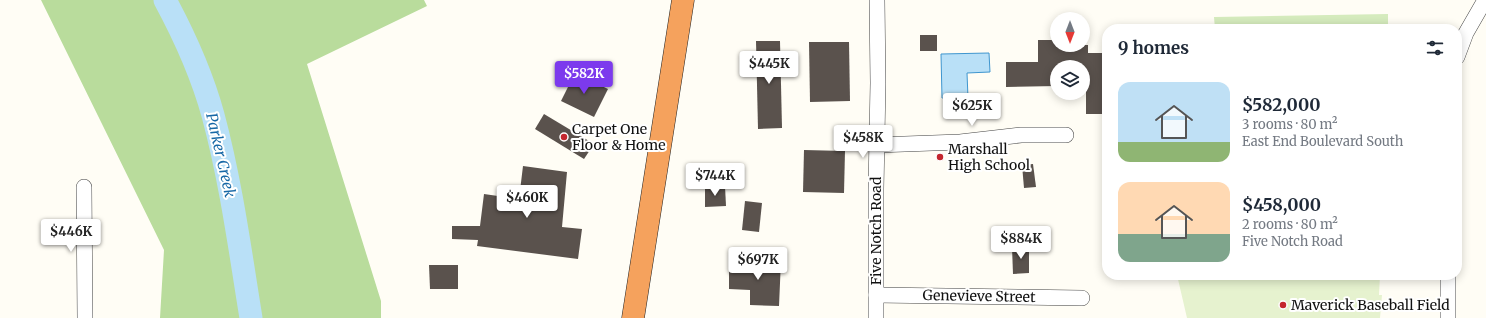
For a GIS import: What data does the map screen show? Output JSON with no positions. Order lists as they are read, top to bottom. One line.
{"streets":{"street":["Five Notch Road","Genevieve Street"]},"crossings":[["Five Notch Road","Genevieve Street"]],"water":["Parker Creek"],"places":["Carpet One Floor & Home","Marshall High School","Maverick Baseball Field"],"north":"bottom","page":{"heading":"9 homes","price":["$445K","$582K","$625K","$458K","$744K","$460K","$446K","$884K","$697K"],"list":[{"name":"$582,000","note":"3 rooms · 80 m² · East End Boulevard South"},{"name":"$458,000","note":"2 rooms · 80 m² · Five Notch Road"}]}}
